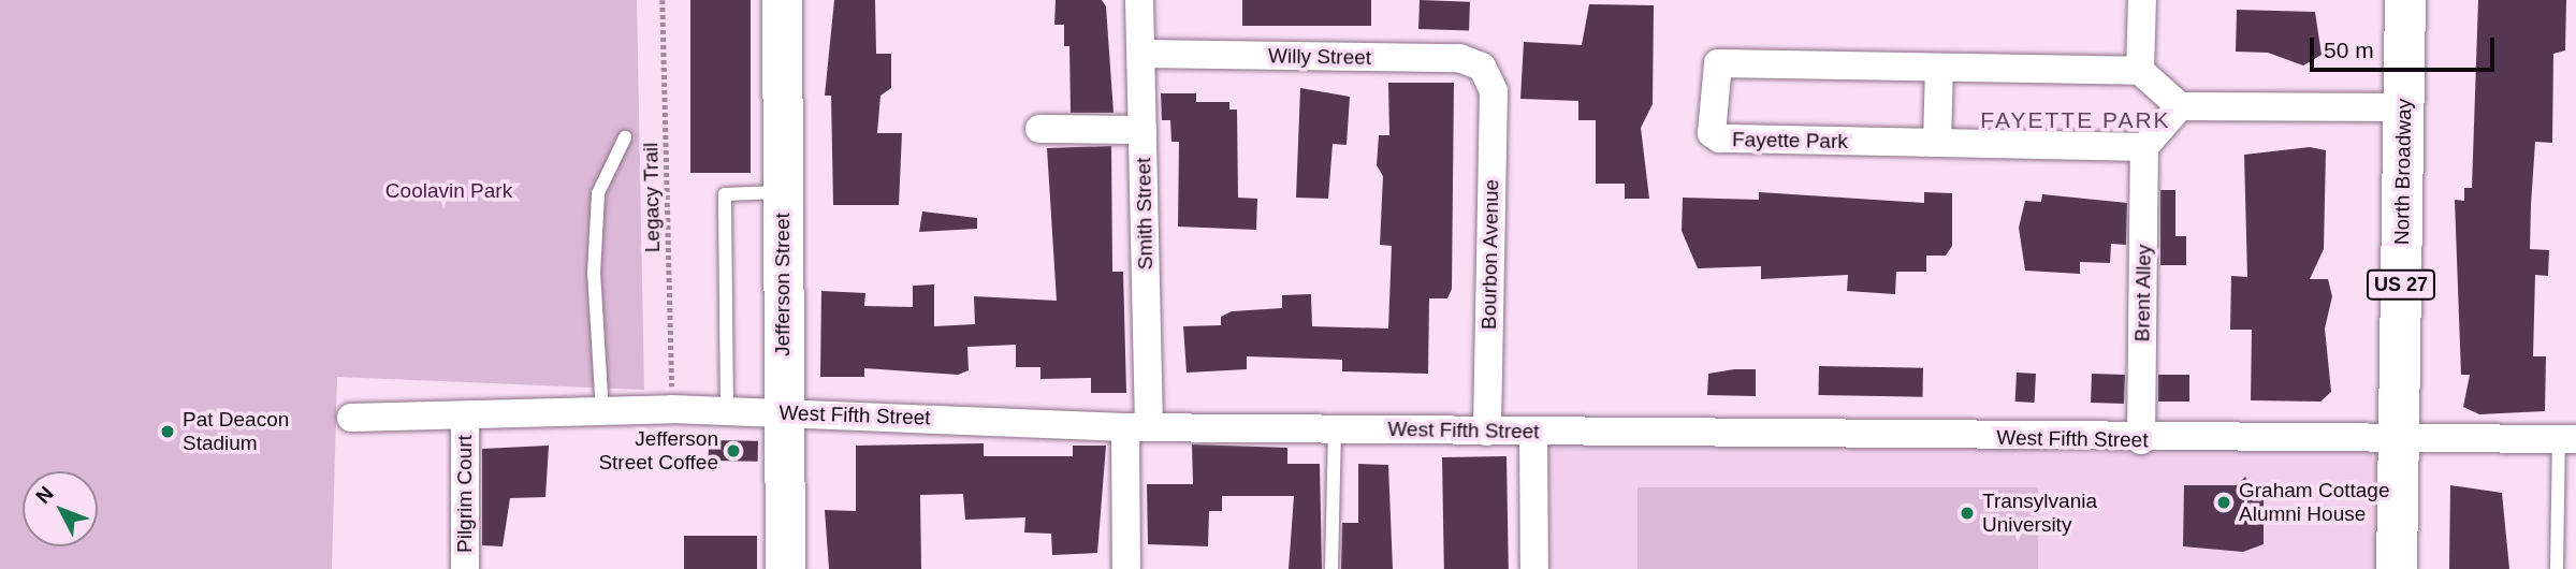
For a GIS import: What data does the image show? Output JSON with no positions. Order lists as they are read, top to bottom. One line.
{"streets":{"main road":["North Broadway","US 27"],"street":["Willy Street","Fayette Park","Smith Street","Bourbon Avenue","Jefferson Street","Brent Alley","West Fifth Street","Pilgrim Court"],"path":["Legacy Trail"]},"crossings":[["Willy Street","Smith Street"],["Willy Street","Bourbon Avenue"],["Fayette Park","Brent Alley"],["North Broadway","West Fifth Street"],["Smith Street","West Fifth Street"],["Bourbon Avenue","West Fifth Street"],["Jefferson Street","West Fifth Street"],["Brent Alley","West Fifth Street"],["West Fifth Street","Pilgrim Court"]],"districts":["FAYETTE PARK"],"parks":["Coolavin Park"],"places":["Pat Deacon Stadium","Jefferson Street Coffee","Graham Cottage Alumni House","Transylvania University"],"scale_bar":"50 m","north":"top left"}
